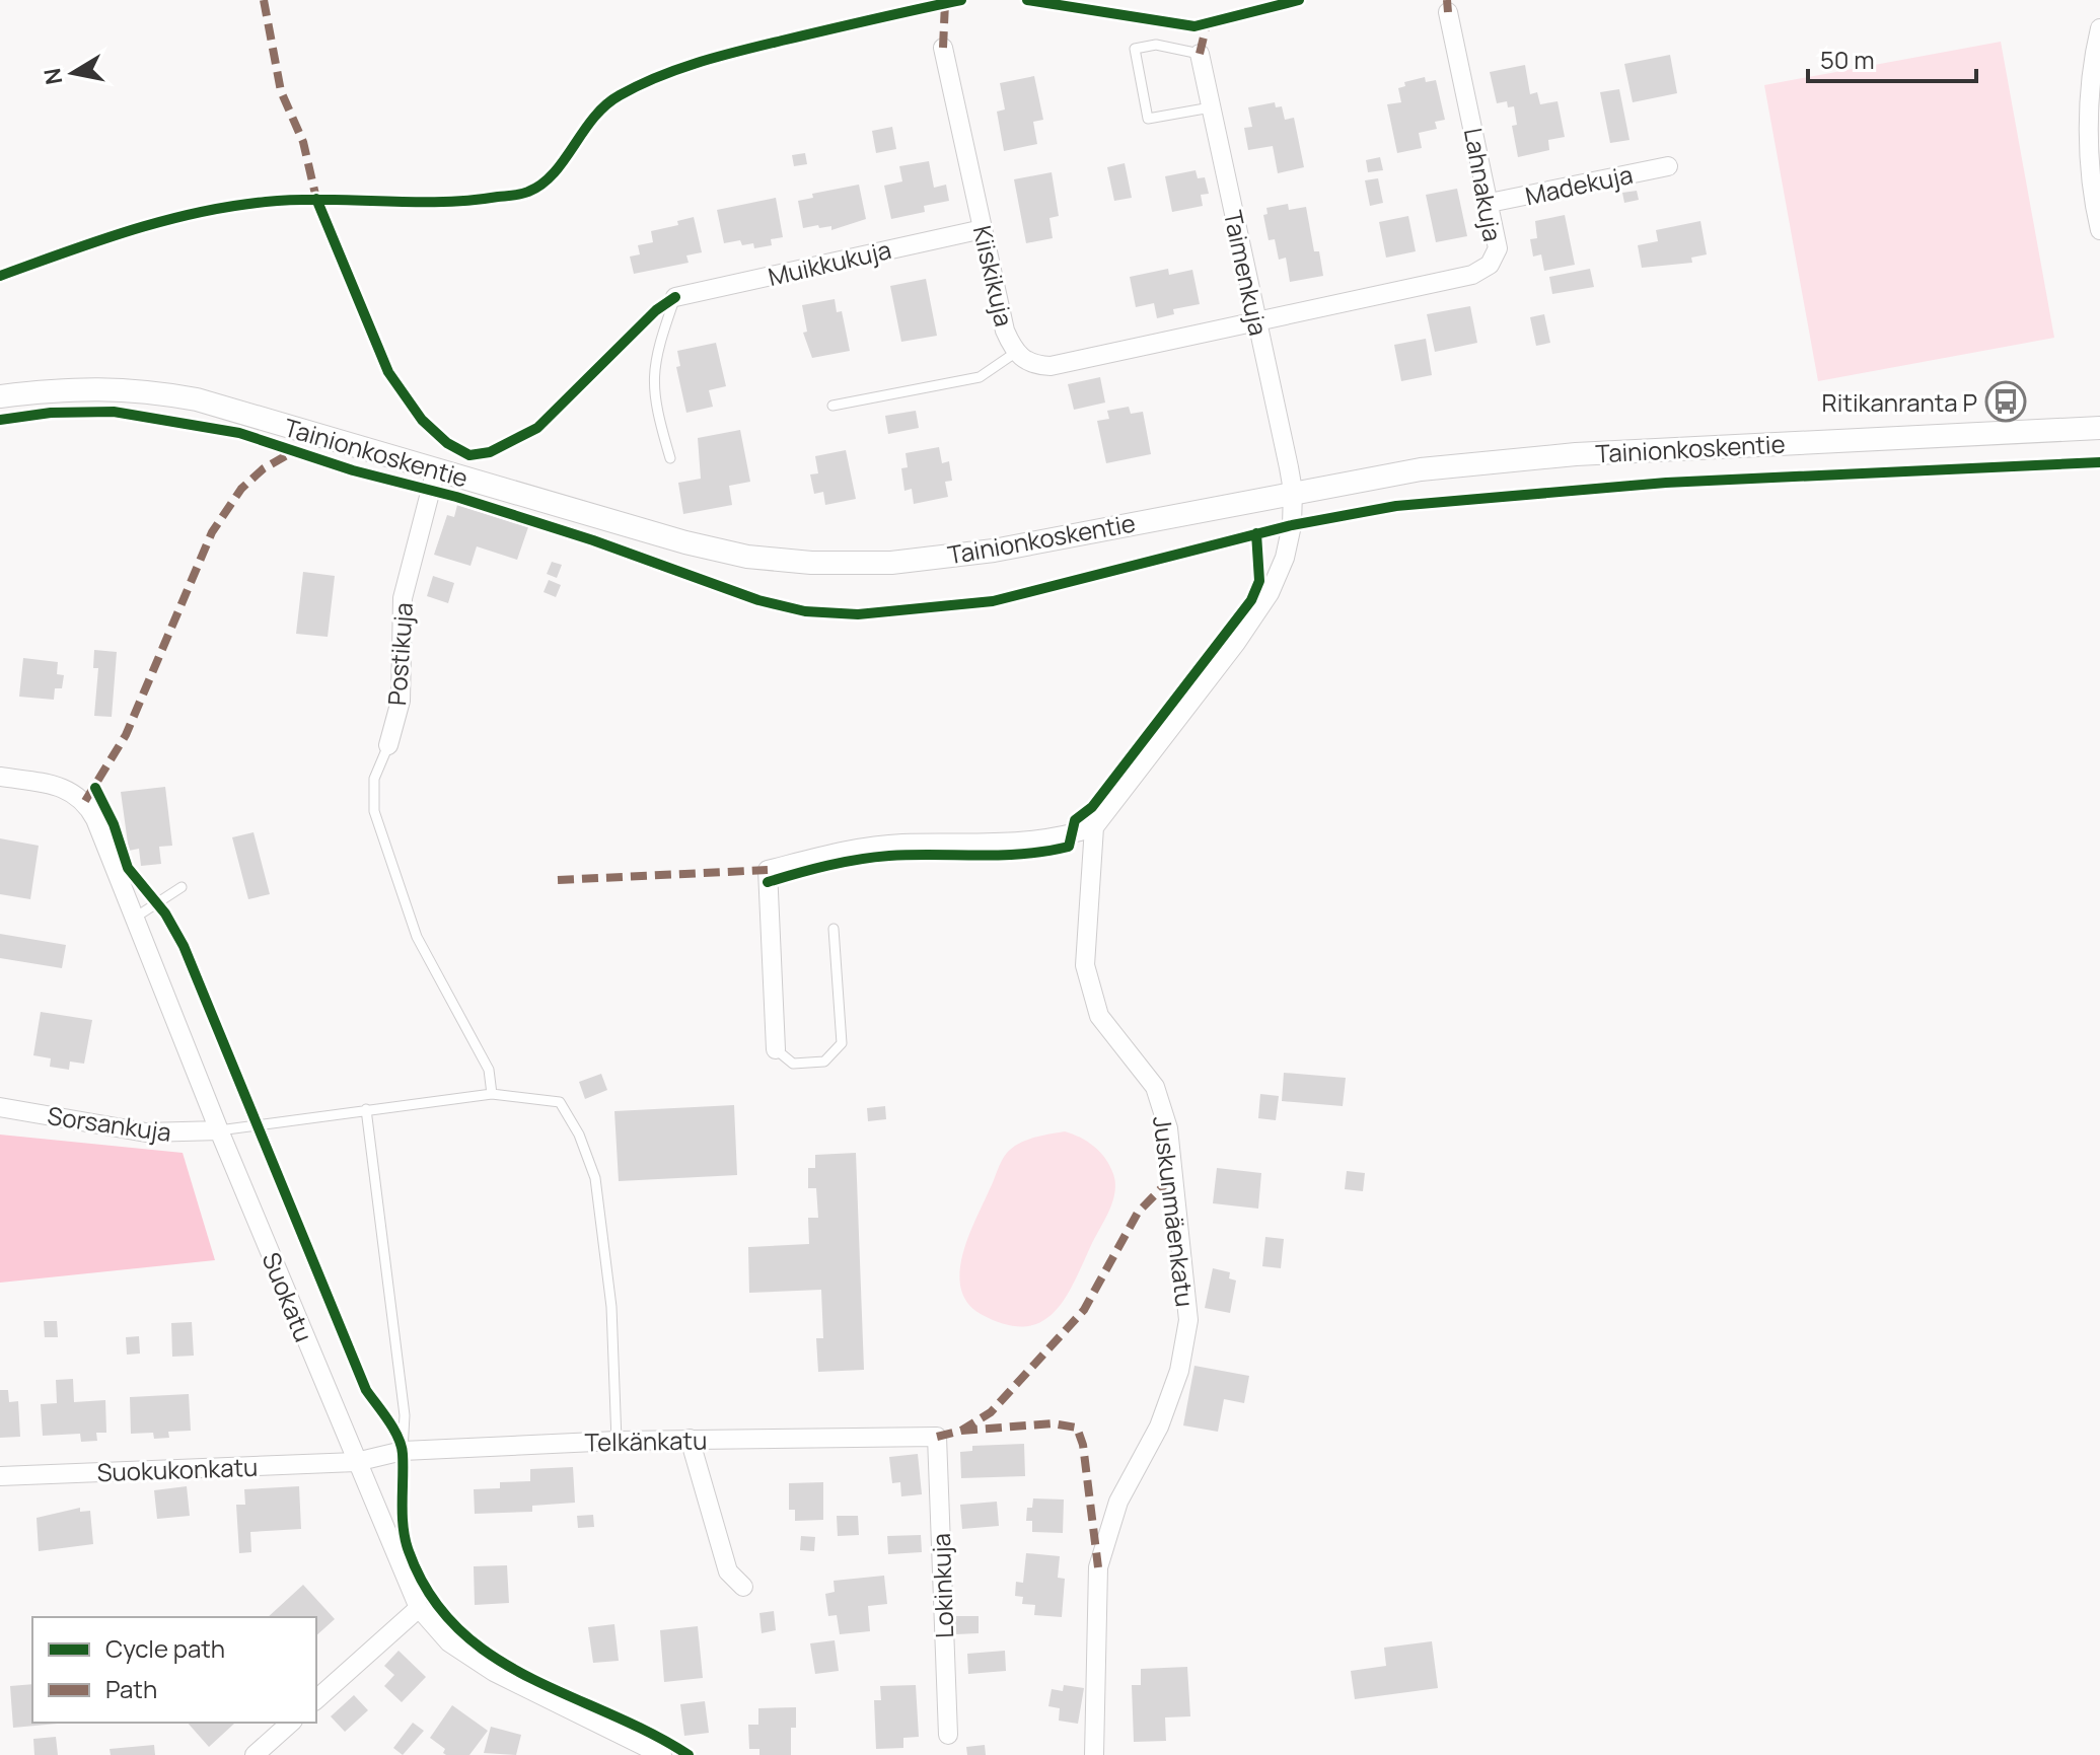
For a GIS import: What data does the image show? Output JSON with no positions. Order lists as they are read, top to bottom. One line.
{"streets":{"street":["Lahnakuja","Madekuja","Muikkukuja","Taimenkuja","Kiiskikuja","Tainionkoskentie","Postikuja","Sorsankuja","Juskunmäenkatu","Suokatu","Telkänkatu","Suokukonkatu","Lokinkuja"]},"crossings":[["Lahnakuja","Madekuja"],["Lahnakuja","Taimenkuja"],["Lahnakuja","Kiiskikuja"],["Muikkukuja","Kiiskikuja"],["Taimenkuja","Kiiskikuja"],["Taimenkuja","Tainionkoskentie"],["Tainionkoskentie","Postikuja"],["Sorsankuja","Suokatu"],["Suokatu","Telkänkatu"],["Suokatu","Suokukonkatu"],["Telkänkatu","Suokukonkatu"],["Telkänkatu","Lokinkuja"]],"places":{"bus stop":["Ritikanranta P"]},"legend":["Cycle path","Path"],"scale_bar":"50 m","north":"left"}
